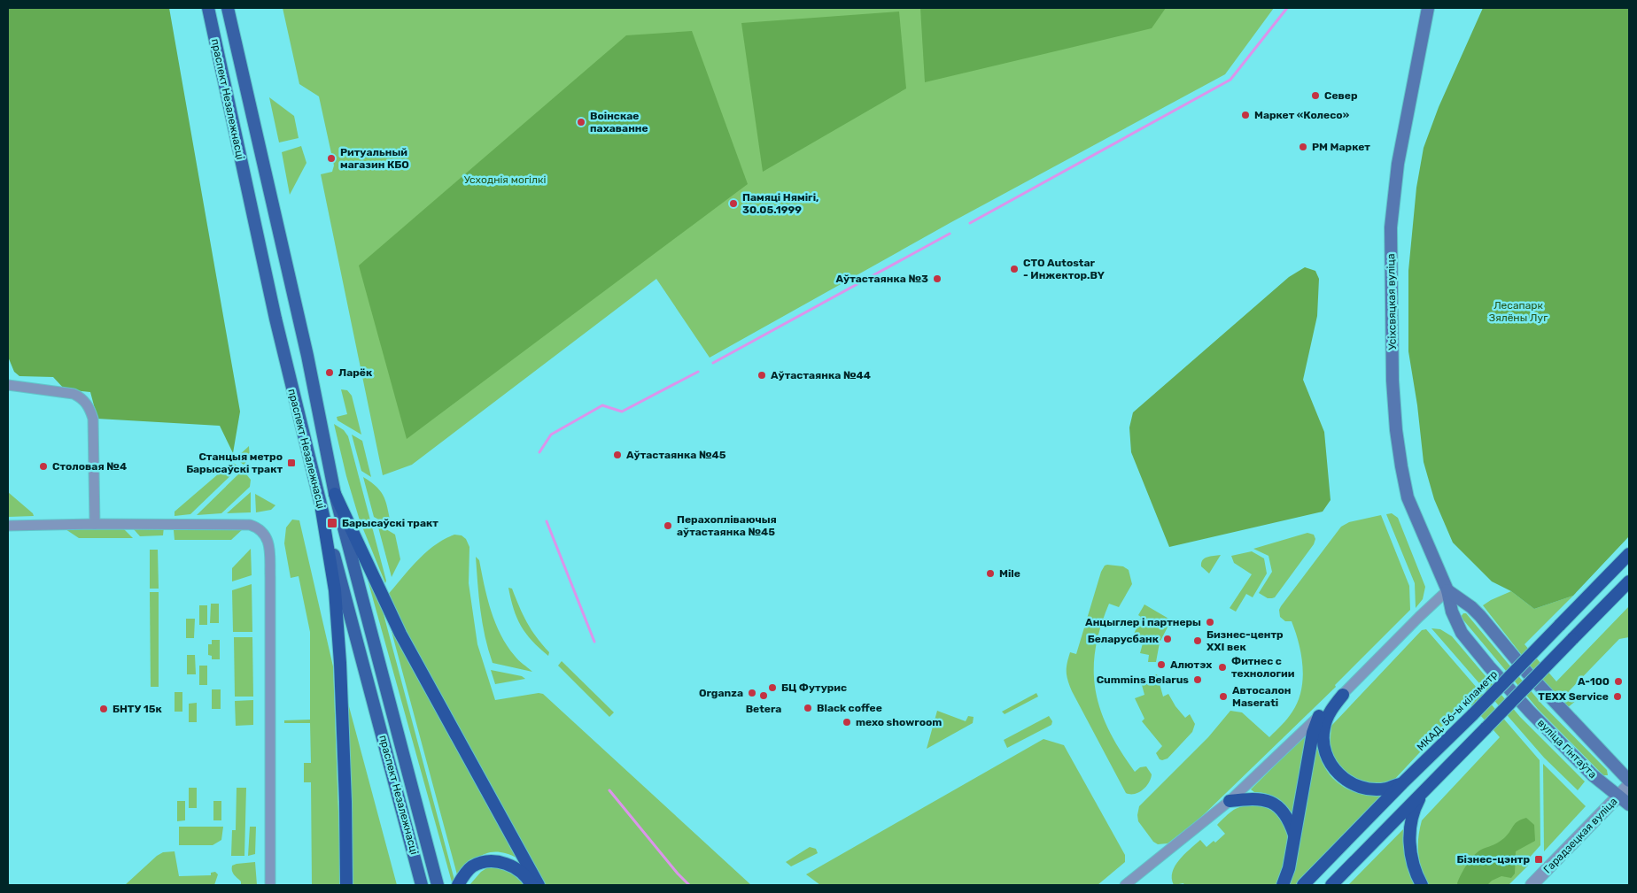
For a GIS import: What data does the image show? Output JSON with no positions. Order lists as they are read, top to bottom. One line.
{"streets":{"highway":["МКАД, 56-ы кіламетр"],"main road":["праспект Незалежнасці","Усіхсвяцкая вуліца","вуліца Гінтаўта"],"street":["Гарадзецкая вуліца"]},"crossings":[["Усіхсвяцкая вуліца","вуліца Гінтаўта"],["вуліца Гінтаўта","Гарадзецкая вуліца"]],"parks":["Усходнія могілкі","Лесапарк Зялёны Луг"],"places":{"other":["Север","Маркет «Колесо»","Воінскае пахаванне","РМ Маркет","Ритуальный магазин КБО","Памяці Нямігі, 30.05.1999","СТО Autostar - Инжектор.BY","Аўтастаянка №3","Ларёк","Аўтастаянка №44","Аўтастаянка №45","Столовая №4","Перахопліваючыя аўтастаянка №45","Mile","Анцыглер і партнеры","Беларусбанк","Бизнес-центр XXI век","Алютэх","Фитнес с технологии","Cummins Belarus","A-100","БЦ Футурис","Organza","Betera","Автосалон Maserati","TEXX Service","Black coffee","БНТУ 15к","mexo showroom"],"transit":["Станцыя метро Барысаўскі тракт","Барысаўскі тракт","Бізнес-цэнтр"]}}
